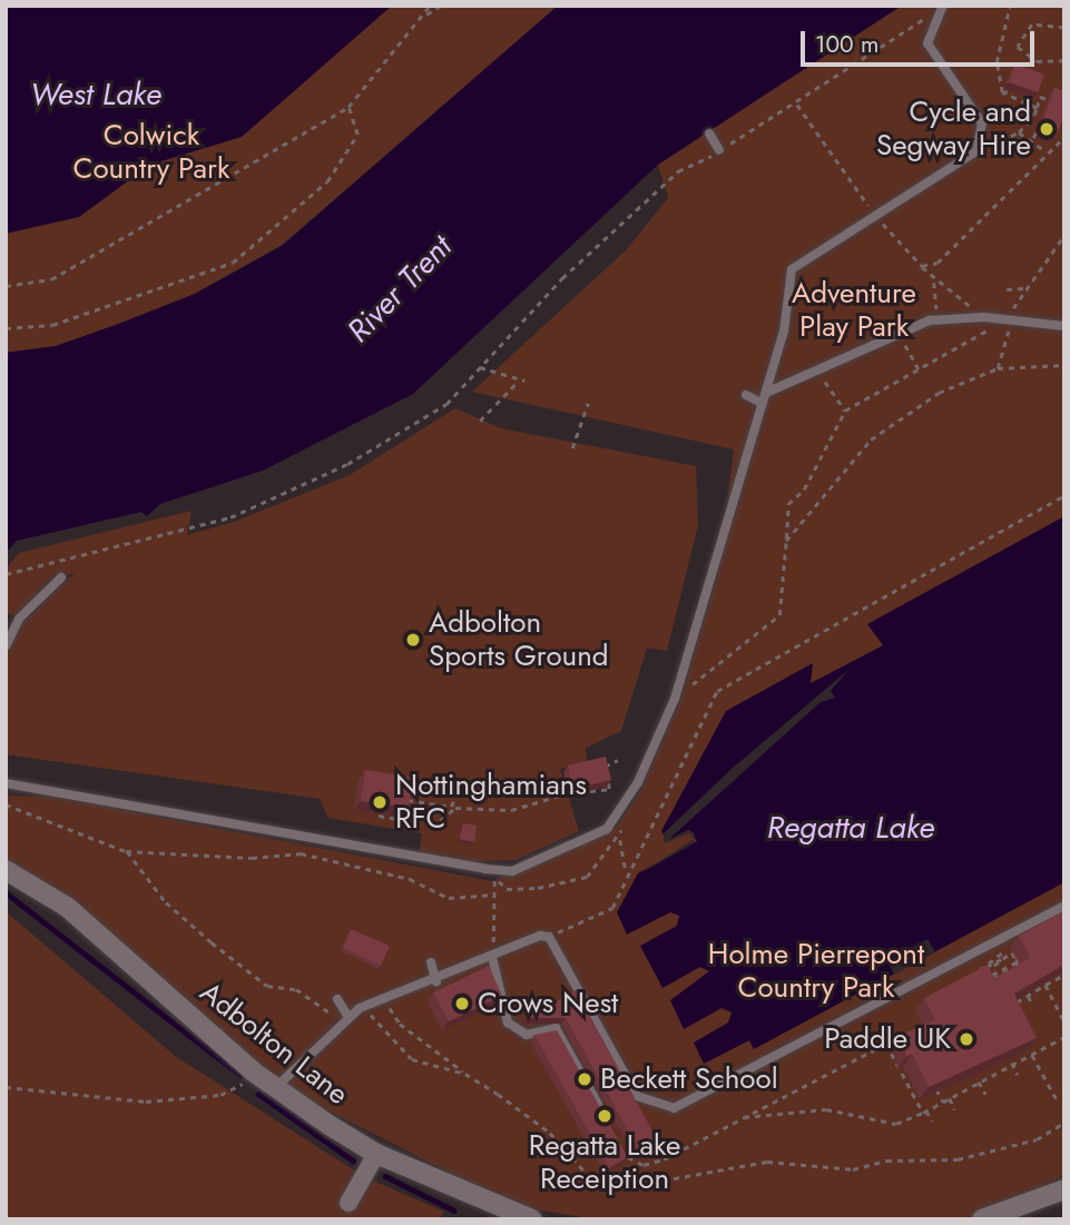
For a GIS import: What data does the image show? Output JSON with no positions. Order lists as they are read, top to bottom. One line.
{"streets":{"street":["Adbolton Lane"]},"water":["West Lake","River Trent","Regatta Lake"],"parks":["Colwick Country Park","Adventure Play Park","Holme Pierrepont Country Park"],"places":["Cycle and Segway Hire","Adbolton Sports Ground","Nottinghamians RFC","Crows Nest","Paddle UK","Beckett School","Regatta Lake Receiption"],"scale_bar":"100 m"}
